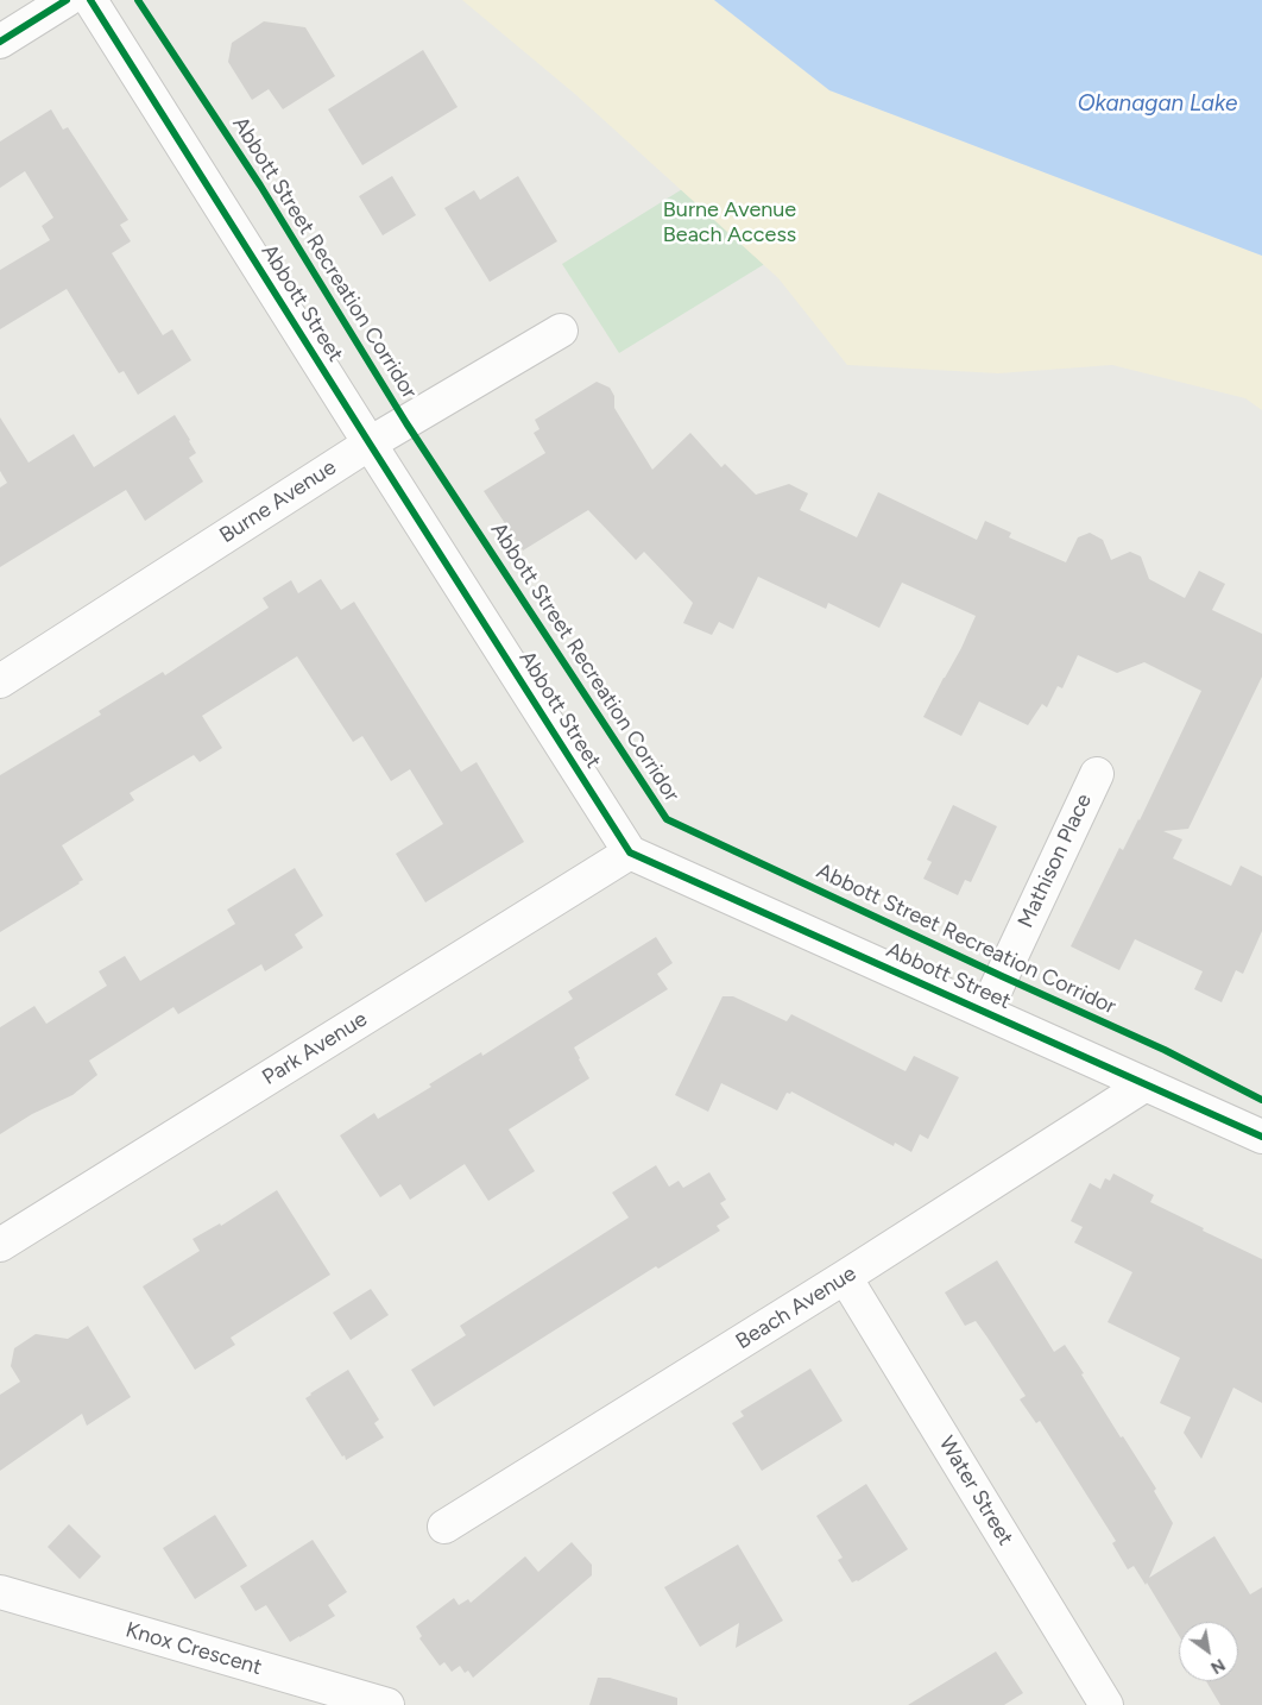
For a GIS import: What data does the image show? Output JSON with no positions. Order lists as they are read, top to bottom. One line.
{"streets":{"street":["Abbott Street","Burne Avenue","Mathison Place","Park Avenue","Beach Avenue","Water Street","Knox Crescent"],"cycle path":["Abbott Street Recreation Corridor"]},"crossings":[["Abbott Street","Burne Avenue"],["Abbott Street","Mathison Place"],["Abbott Street","Park Avenue"],["Abbott Street","Beach Avenue"],["Beach Avenue","Water Street"]],"water":["Okanagan Lake"],"parks":["Burne Avenue Beach Access"],"north":"bottom right"}
